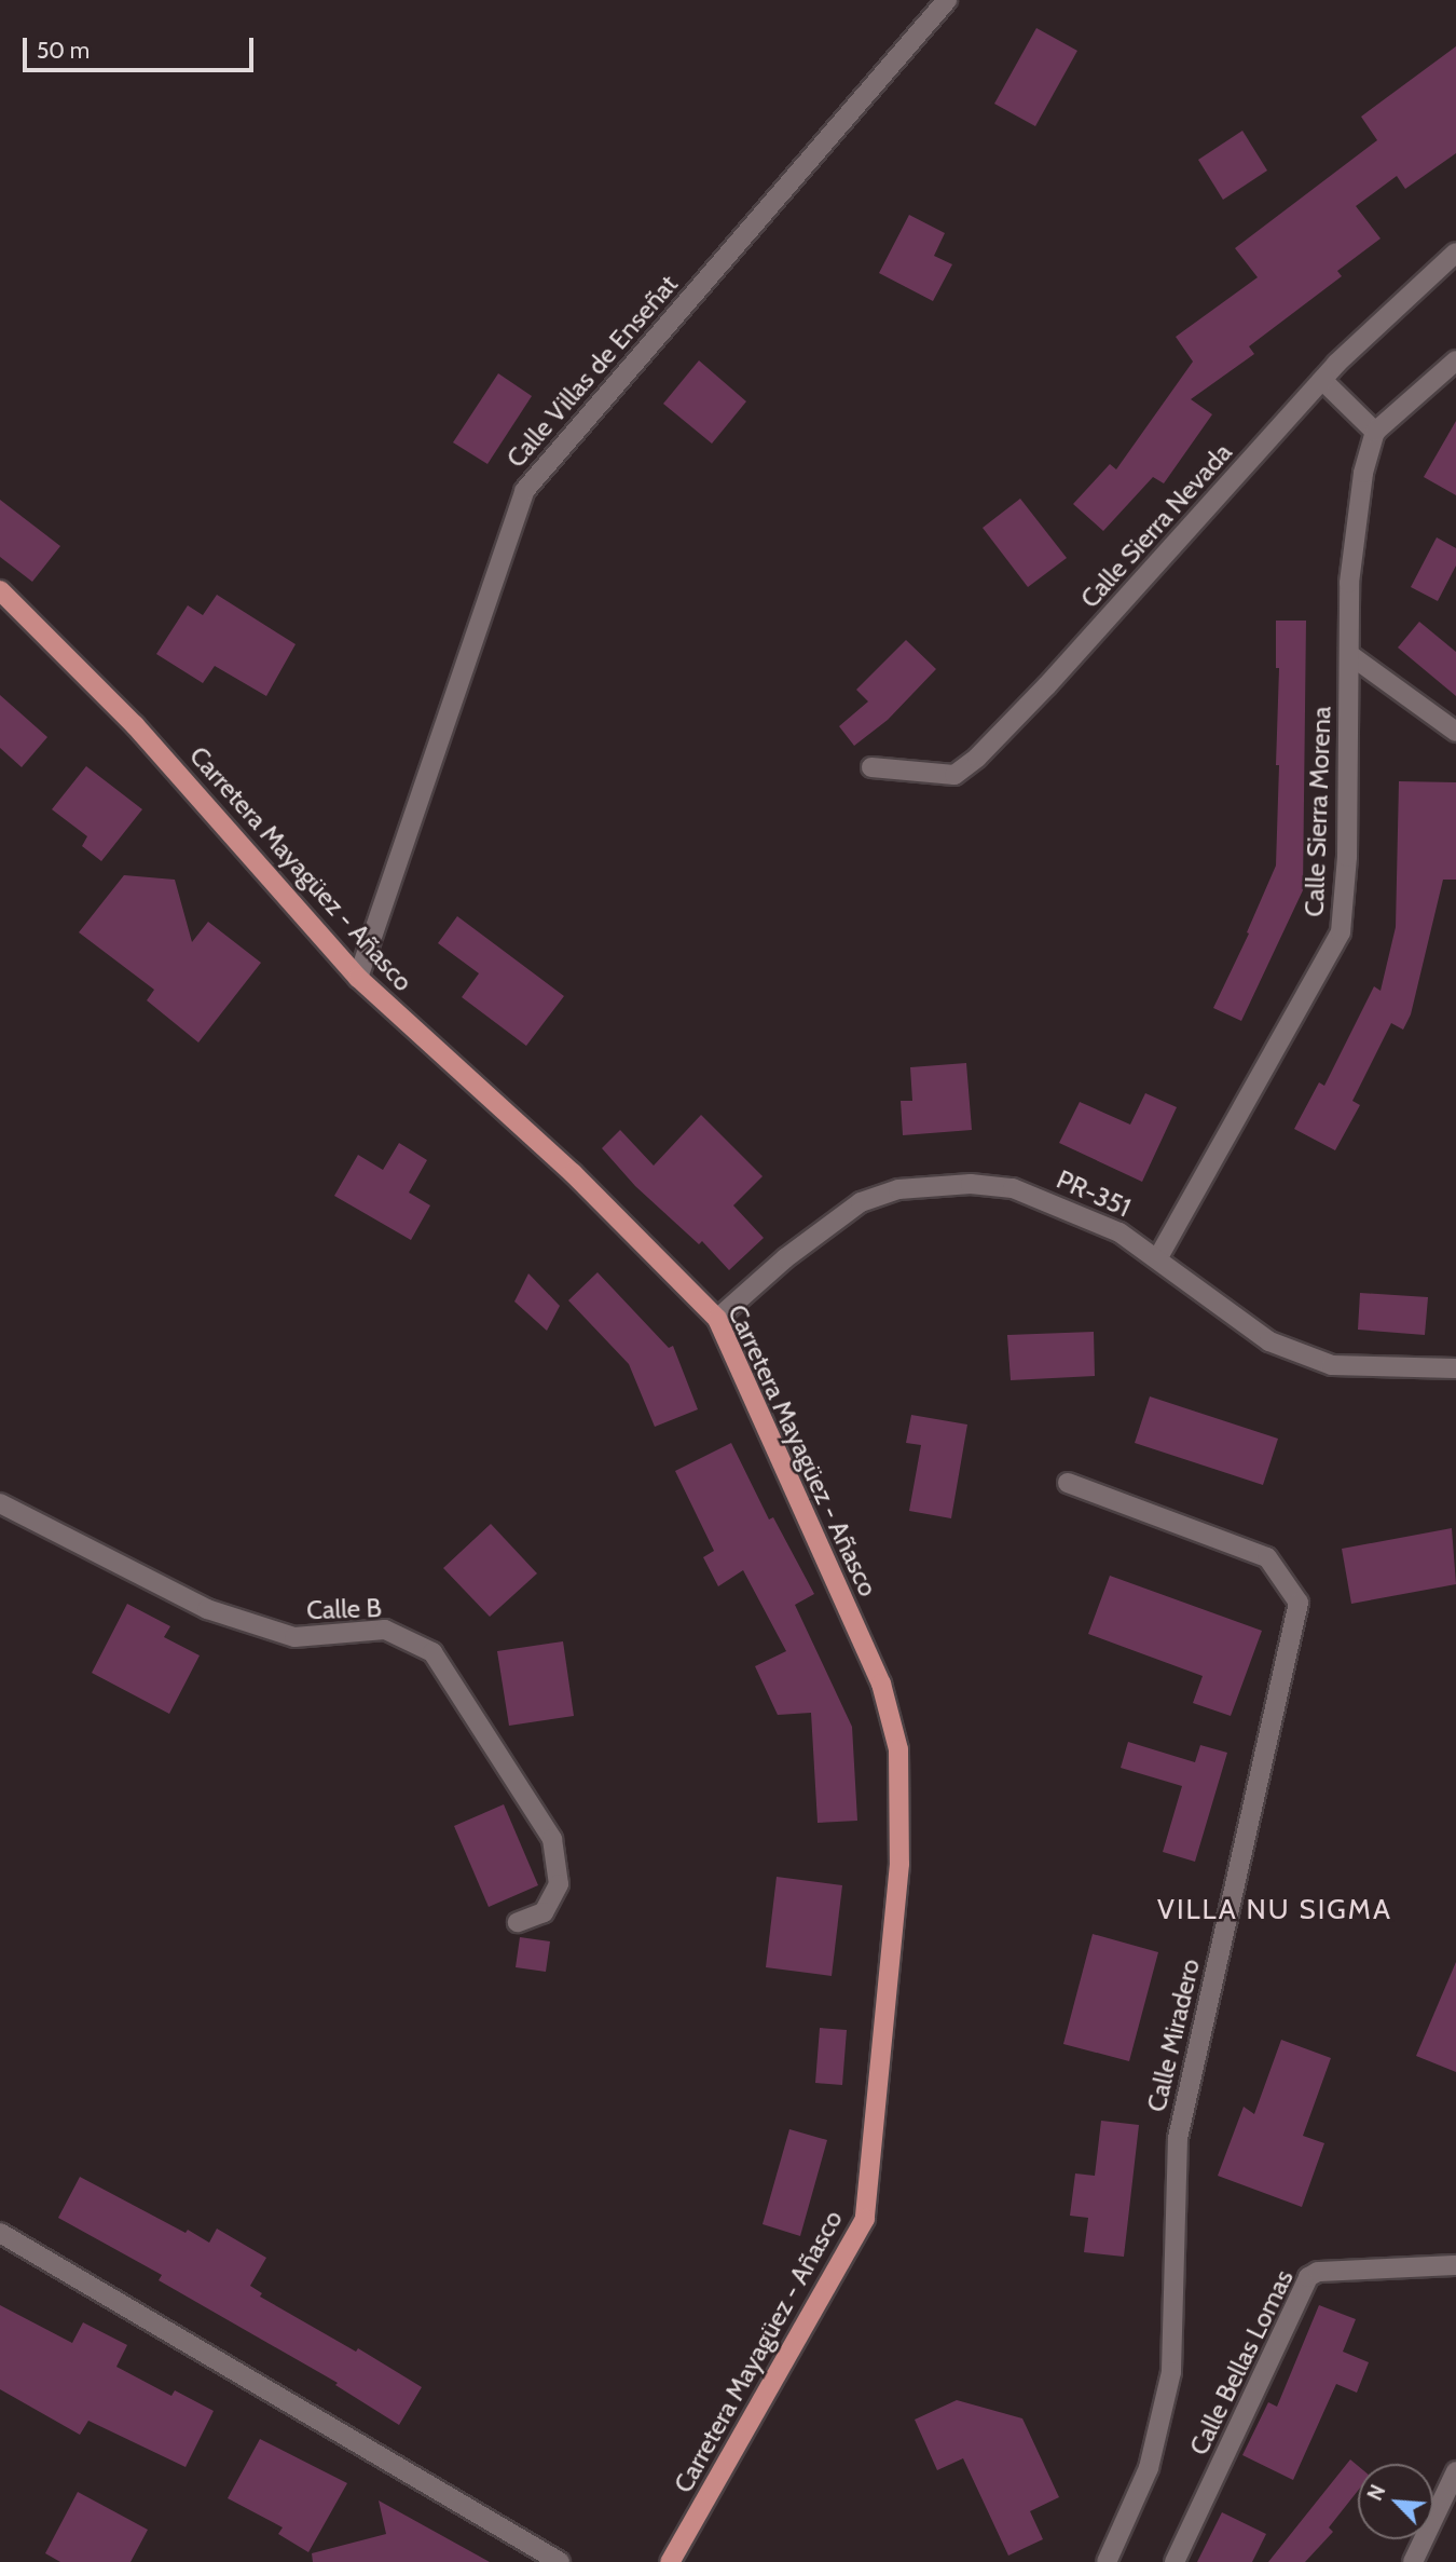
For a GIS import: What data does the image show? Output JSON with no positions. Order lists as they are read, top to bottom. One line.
{"streets":{"main road":["Carretera Mayagüez - Añasco"],"street":["Calle Villas de Enseñat","Calle Sierra Nevada","Calle Sierra Morena","PR-351","Calle B","Calle Miradero","Calle Bellas Lomas"]},"crossings":[["Calle Villas de Enseñat","Carretera Mayagüez - Añasco"],["Calle Sierra Morena","PR-351"],["Carretera Mayagüez - Añasco","PR-351"]],"districts":["VILLA NU SIGMA"],"scale_bar":"50 m","north":"top left"}
